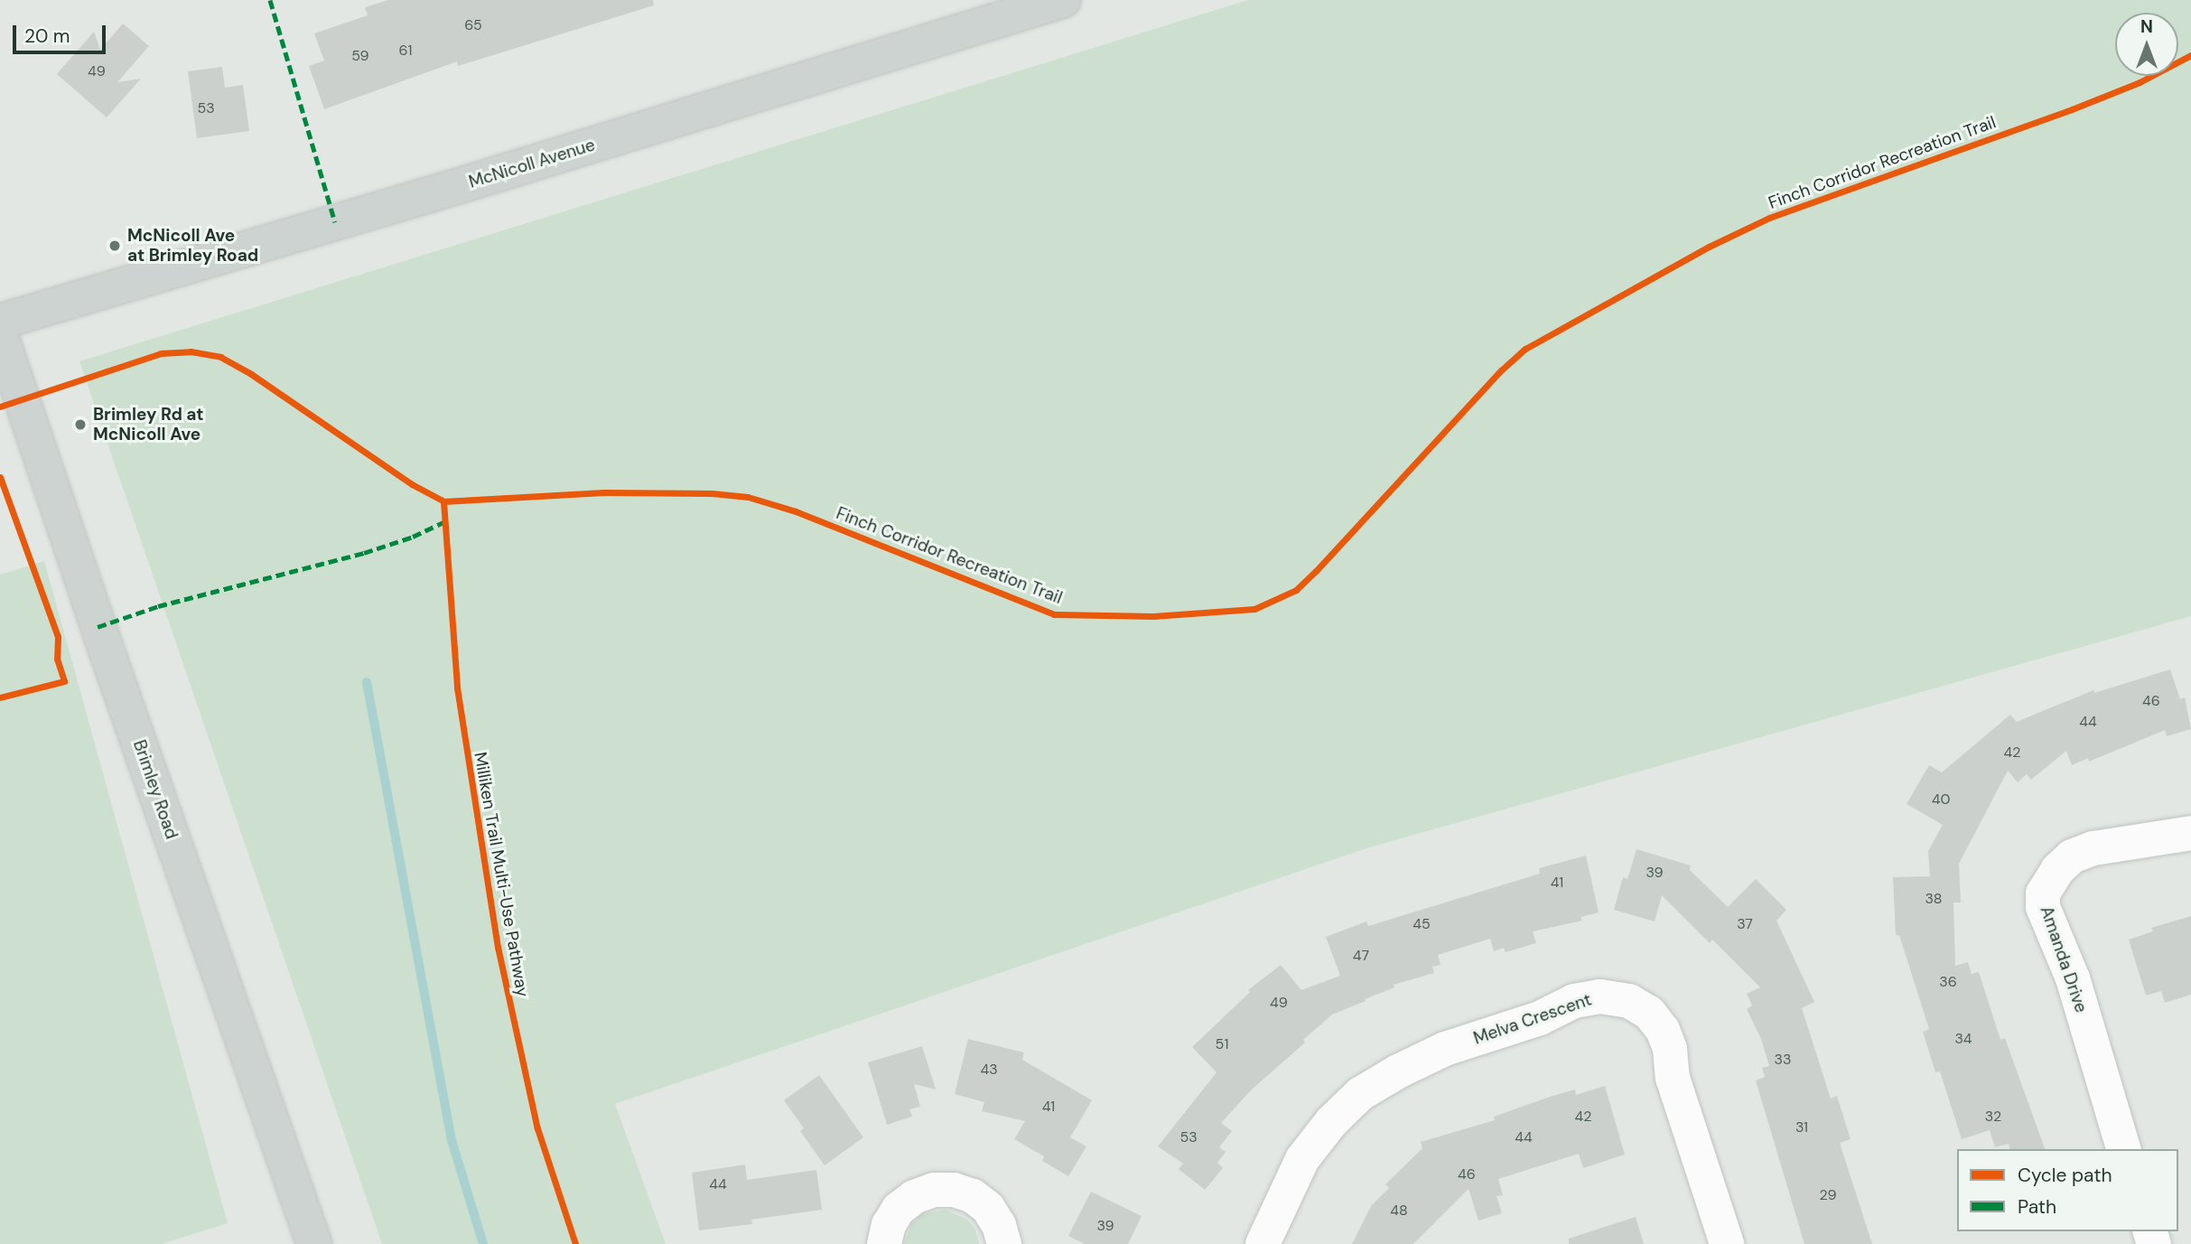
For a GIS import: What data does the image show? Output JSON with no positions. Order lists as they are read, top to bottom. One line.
{"streets":{"main road":["McNicoll Avenue","Brimley Road"],"street":["Amanda Drive","Melva Crescent"],"cycle path":["Finch Corridor Recreation Trail","Milliken Trail Multi-Use Pathway"]},"places":["McNicoll Ave at Brimley Road","Brimley Rd at McNicoll Ave"],"house_numbers":["65","61","59","49","53","46","44","42","40","39","41","38","45","37","47","36","49","34","51","33","43","41","42","32","31","53","44","46","44","29","48","39"],"legend":["Cycle path","Path"],"scale_bar":"20 m","north":"top"}
